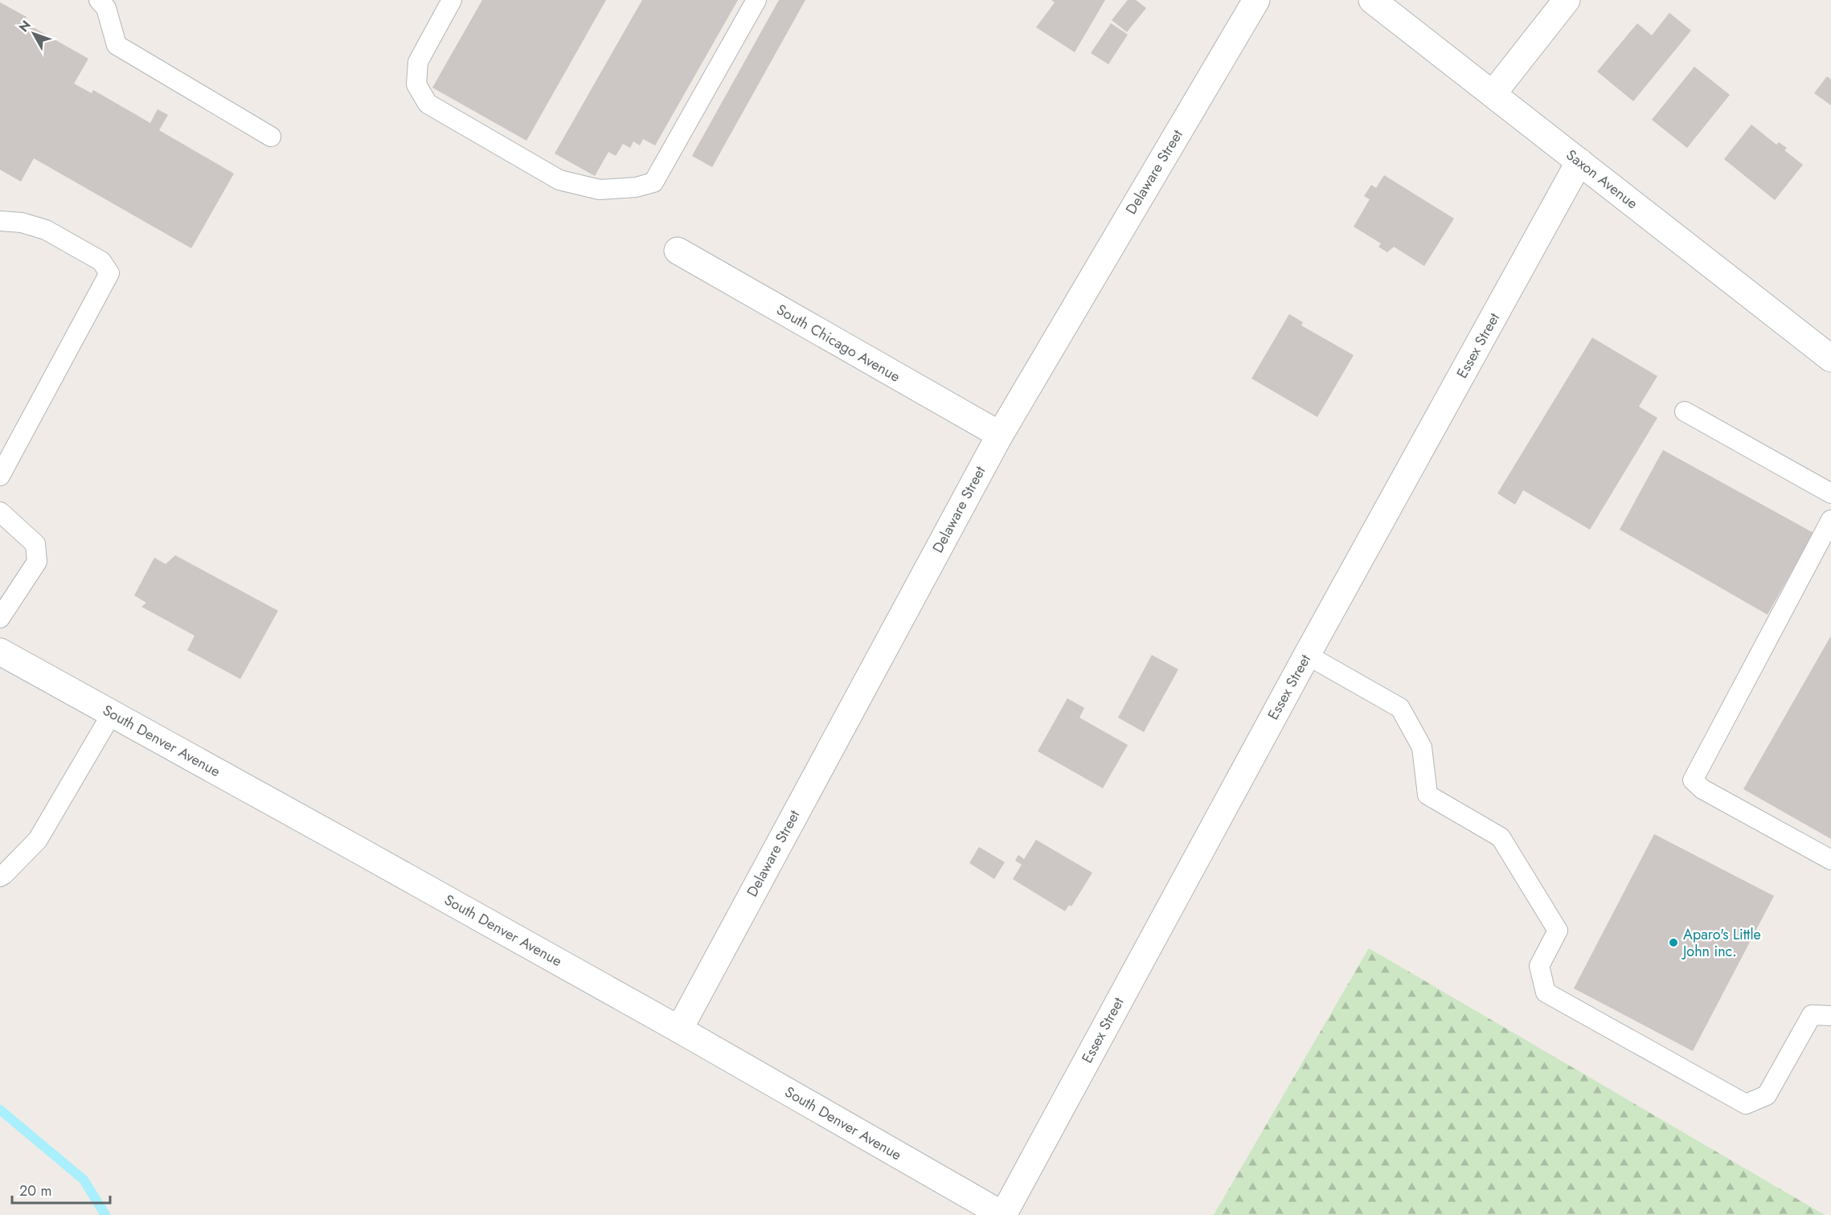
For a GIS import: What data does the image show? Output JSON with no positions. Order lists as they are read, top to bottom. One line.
{"streets":{"street":["Delaware Street","Saxon Avenue","South Chicago Avenue","Essex Street","South Denver Avenue"]},"crossings":[["Delaware Street","South Chicago Avenue"],["Delaware Street","South Denver Avenue"],["Saxon Avenue","Essex Street"],["Essex Street","South Denver Avenue"]],"places":["Aparo's Little John inc."],"scale_bar":"20 m","north":"top left"}
